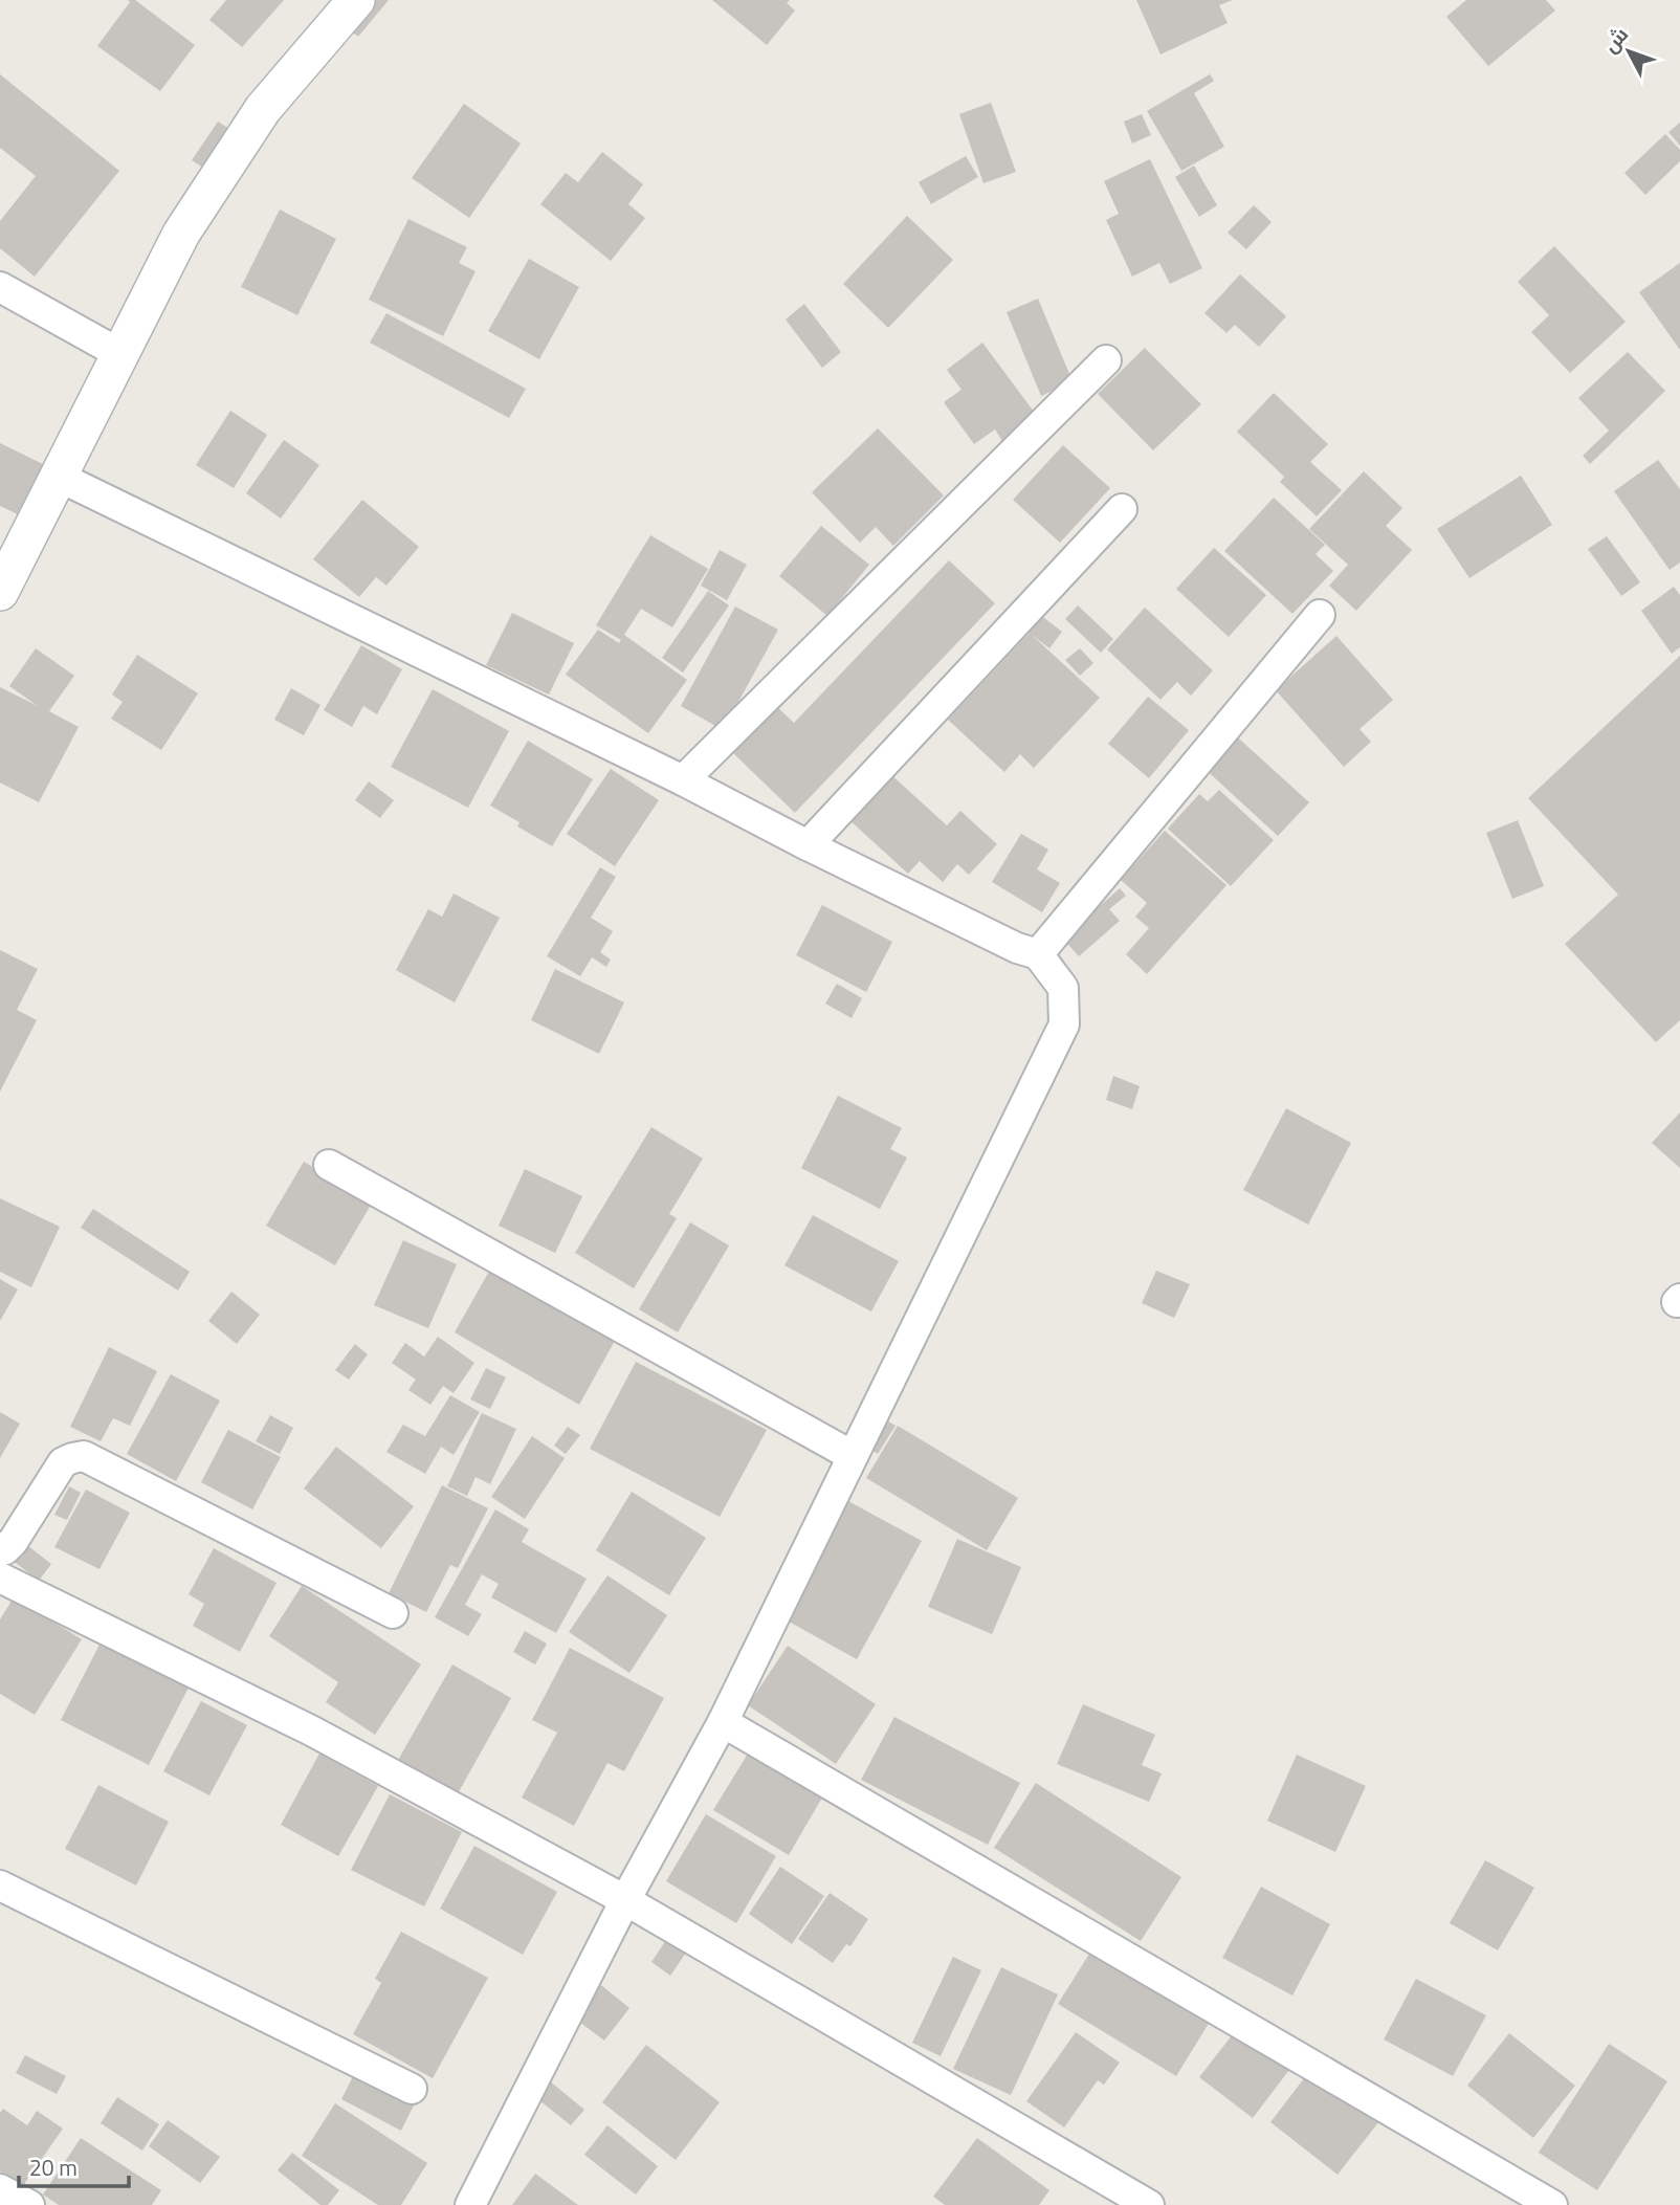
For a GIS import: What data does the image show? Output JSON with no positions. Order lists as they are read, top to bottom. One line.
{"scale_bar":"20 m","north":"top left"}
